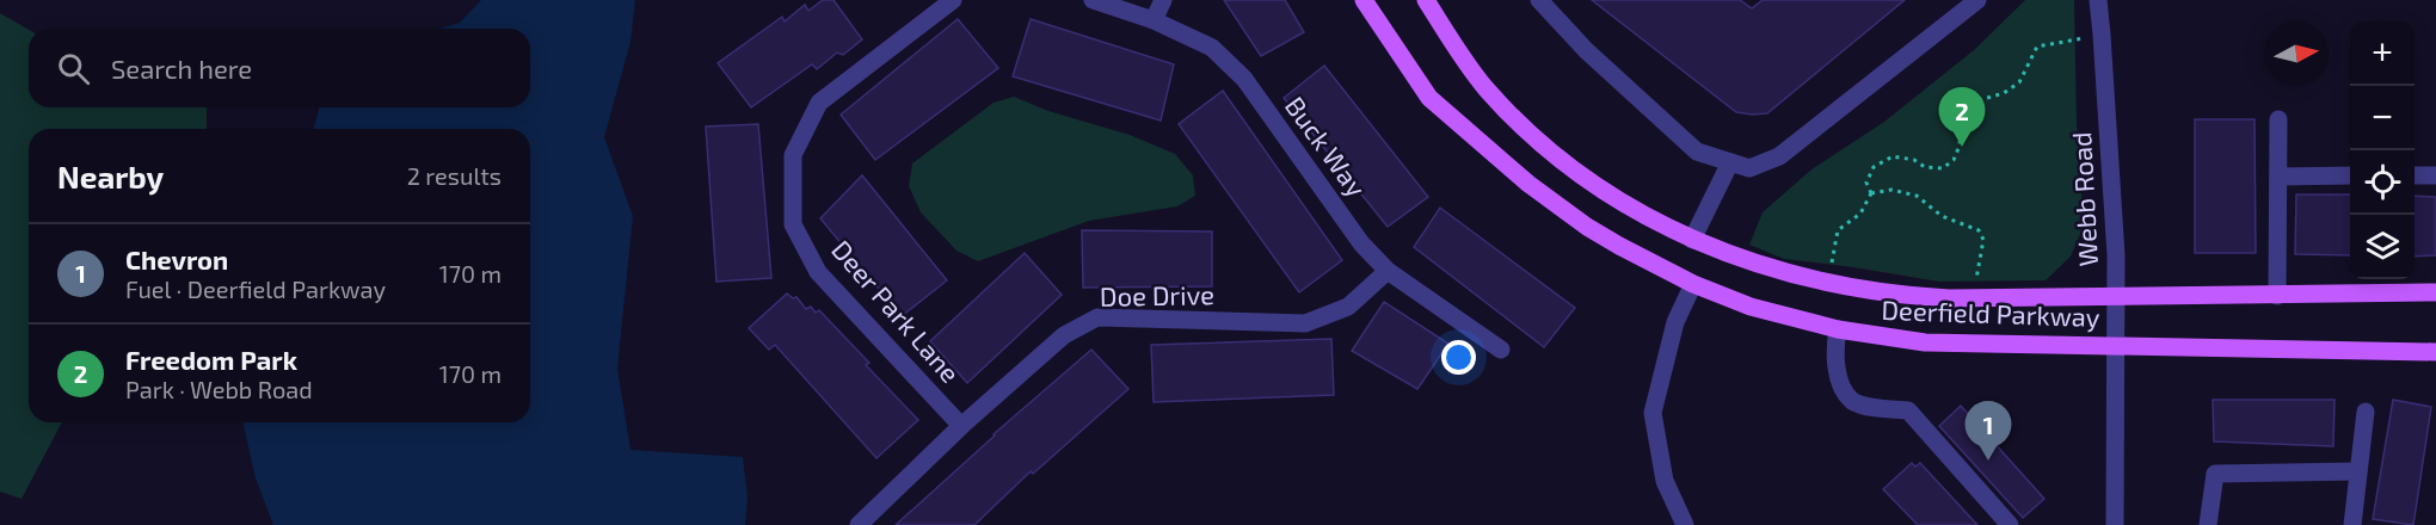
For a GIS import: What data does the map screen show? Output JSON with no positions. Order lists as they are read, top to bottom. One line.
{"streets":{"main road":["Deerfield Parkway"],"street":["Buck Way","Webb Road","Doe Drive","Deer Park Lane"]},"crossings":[["Buck Way","Doe Drive"],["Webb Road","Deerfield Parkway"],["Doe Drive","Deer Park Lane"]],"north":"right","page":{"map_buttons":["+","−"],"search":"Search here","pins":["2","1"],"heading":["Nearby","2 results"],"list":[{"mark":"1","name":"Chevron","note":"Fuel · Deerfield Parkway","value":"170 m"},{"mark":"2","name":"Freedom Park","note":"Park · Webb Road","value":"170 m"}]}}
